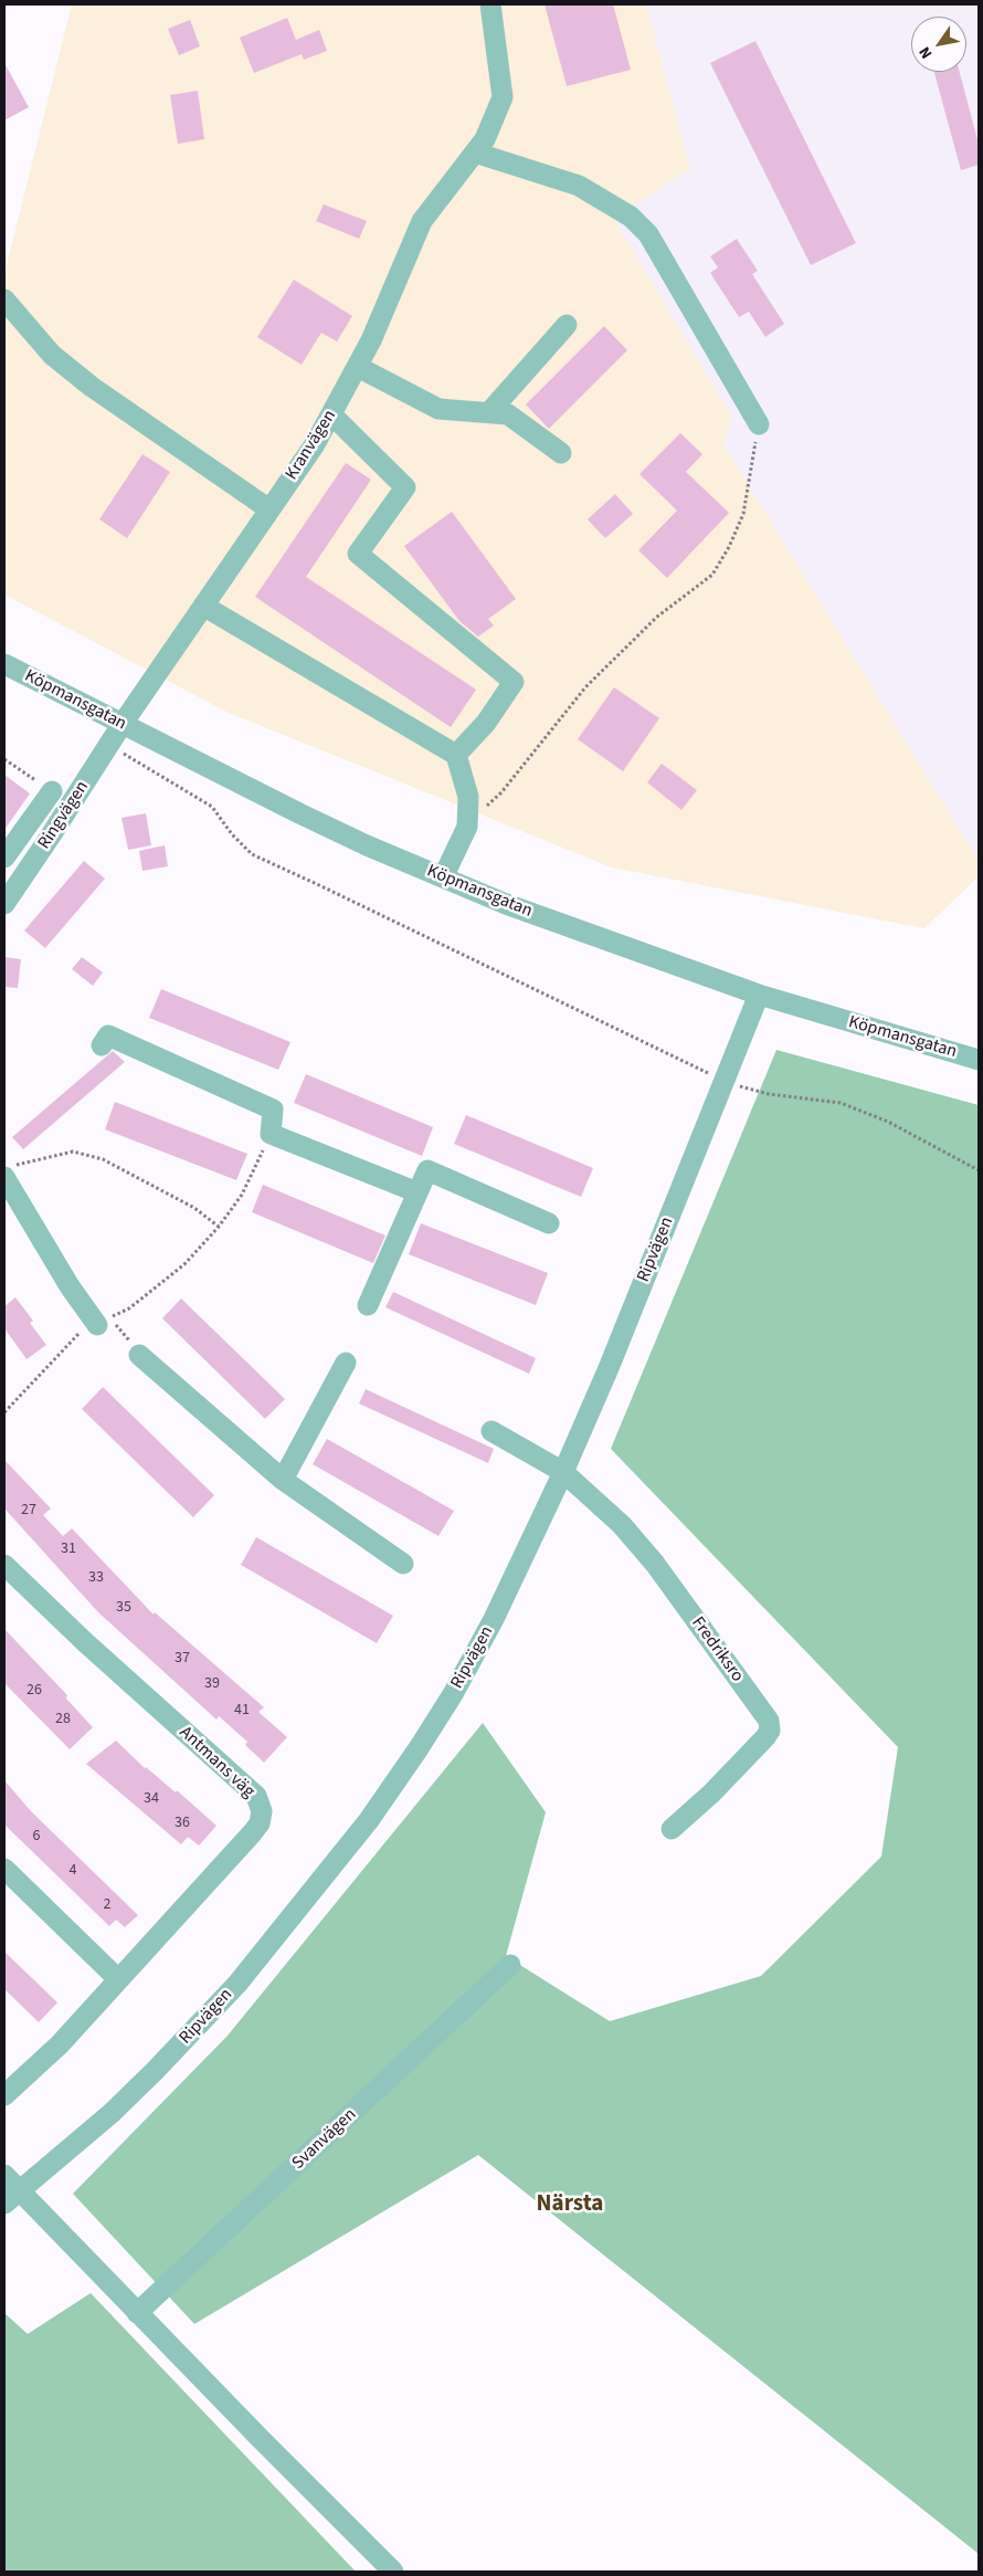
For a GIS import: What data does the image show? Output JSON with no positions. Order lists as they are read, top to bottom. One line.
{"streets":{"street":["Kranvägen","Köpmansgatan","Ringvägen","Ripvägen","Fredriksro","Antmans väg","Svanvägen"]},"crossings":[["Kranvägen","Köpmansgatan"],["Kranvägen","Ringvägen"],["Köpmansgatan","Ringvägen"],["Köpmansgatan","Ripvägen"],["Ripvägen","Fredriksro"]],"districts":["Närsta"],"house_numbers":["27","31","33","35","37","39","26","41","28","34","36","6","4","2"],"north":"bottom left"}
